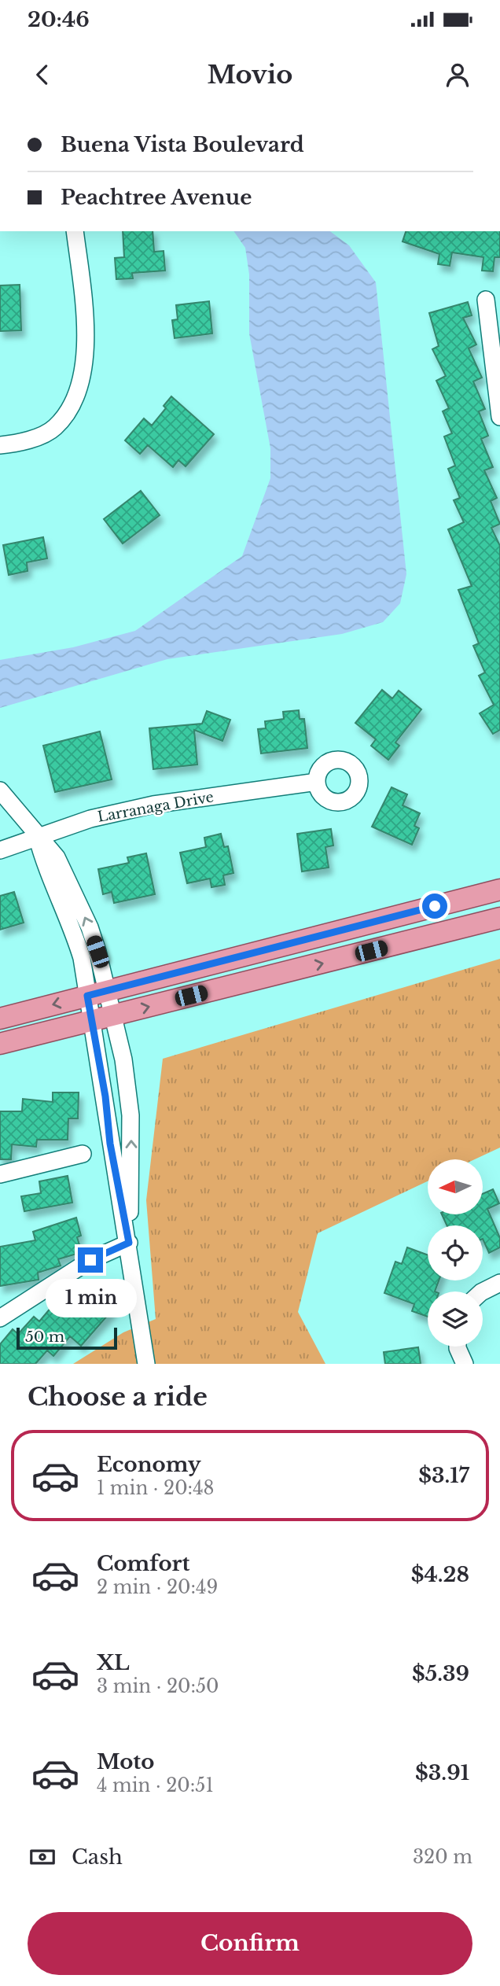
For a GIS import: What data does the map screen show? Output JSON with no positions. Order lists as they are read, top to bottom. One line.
{"streets":{"street":["Larranaga Drive"]},"scale_bar":"50 m","north":"left","page":{"status":"20:46","header":"Movio","banner":["Buena Vista Boulevard","Peachtree Avenue"],"bubble":"1 min","scale":"50 m","heading":"Choose a ride","list":[{"name":"Economy","note":"1 min · 20:48","value":"$3.17"},{"name":"Comfort","note":"2 min · 20:49","value":"$4.28"},{"name":"XL","note":"3 min · 20:50","value":"$5.39"},{"name":"Moto","note":"4 min · 20:51","value":"$3.91"}],"pay":["Cash","320 m"],"buttons":"Confirm"}}
